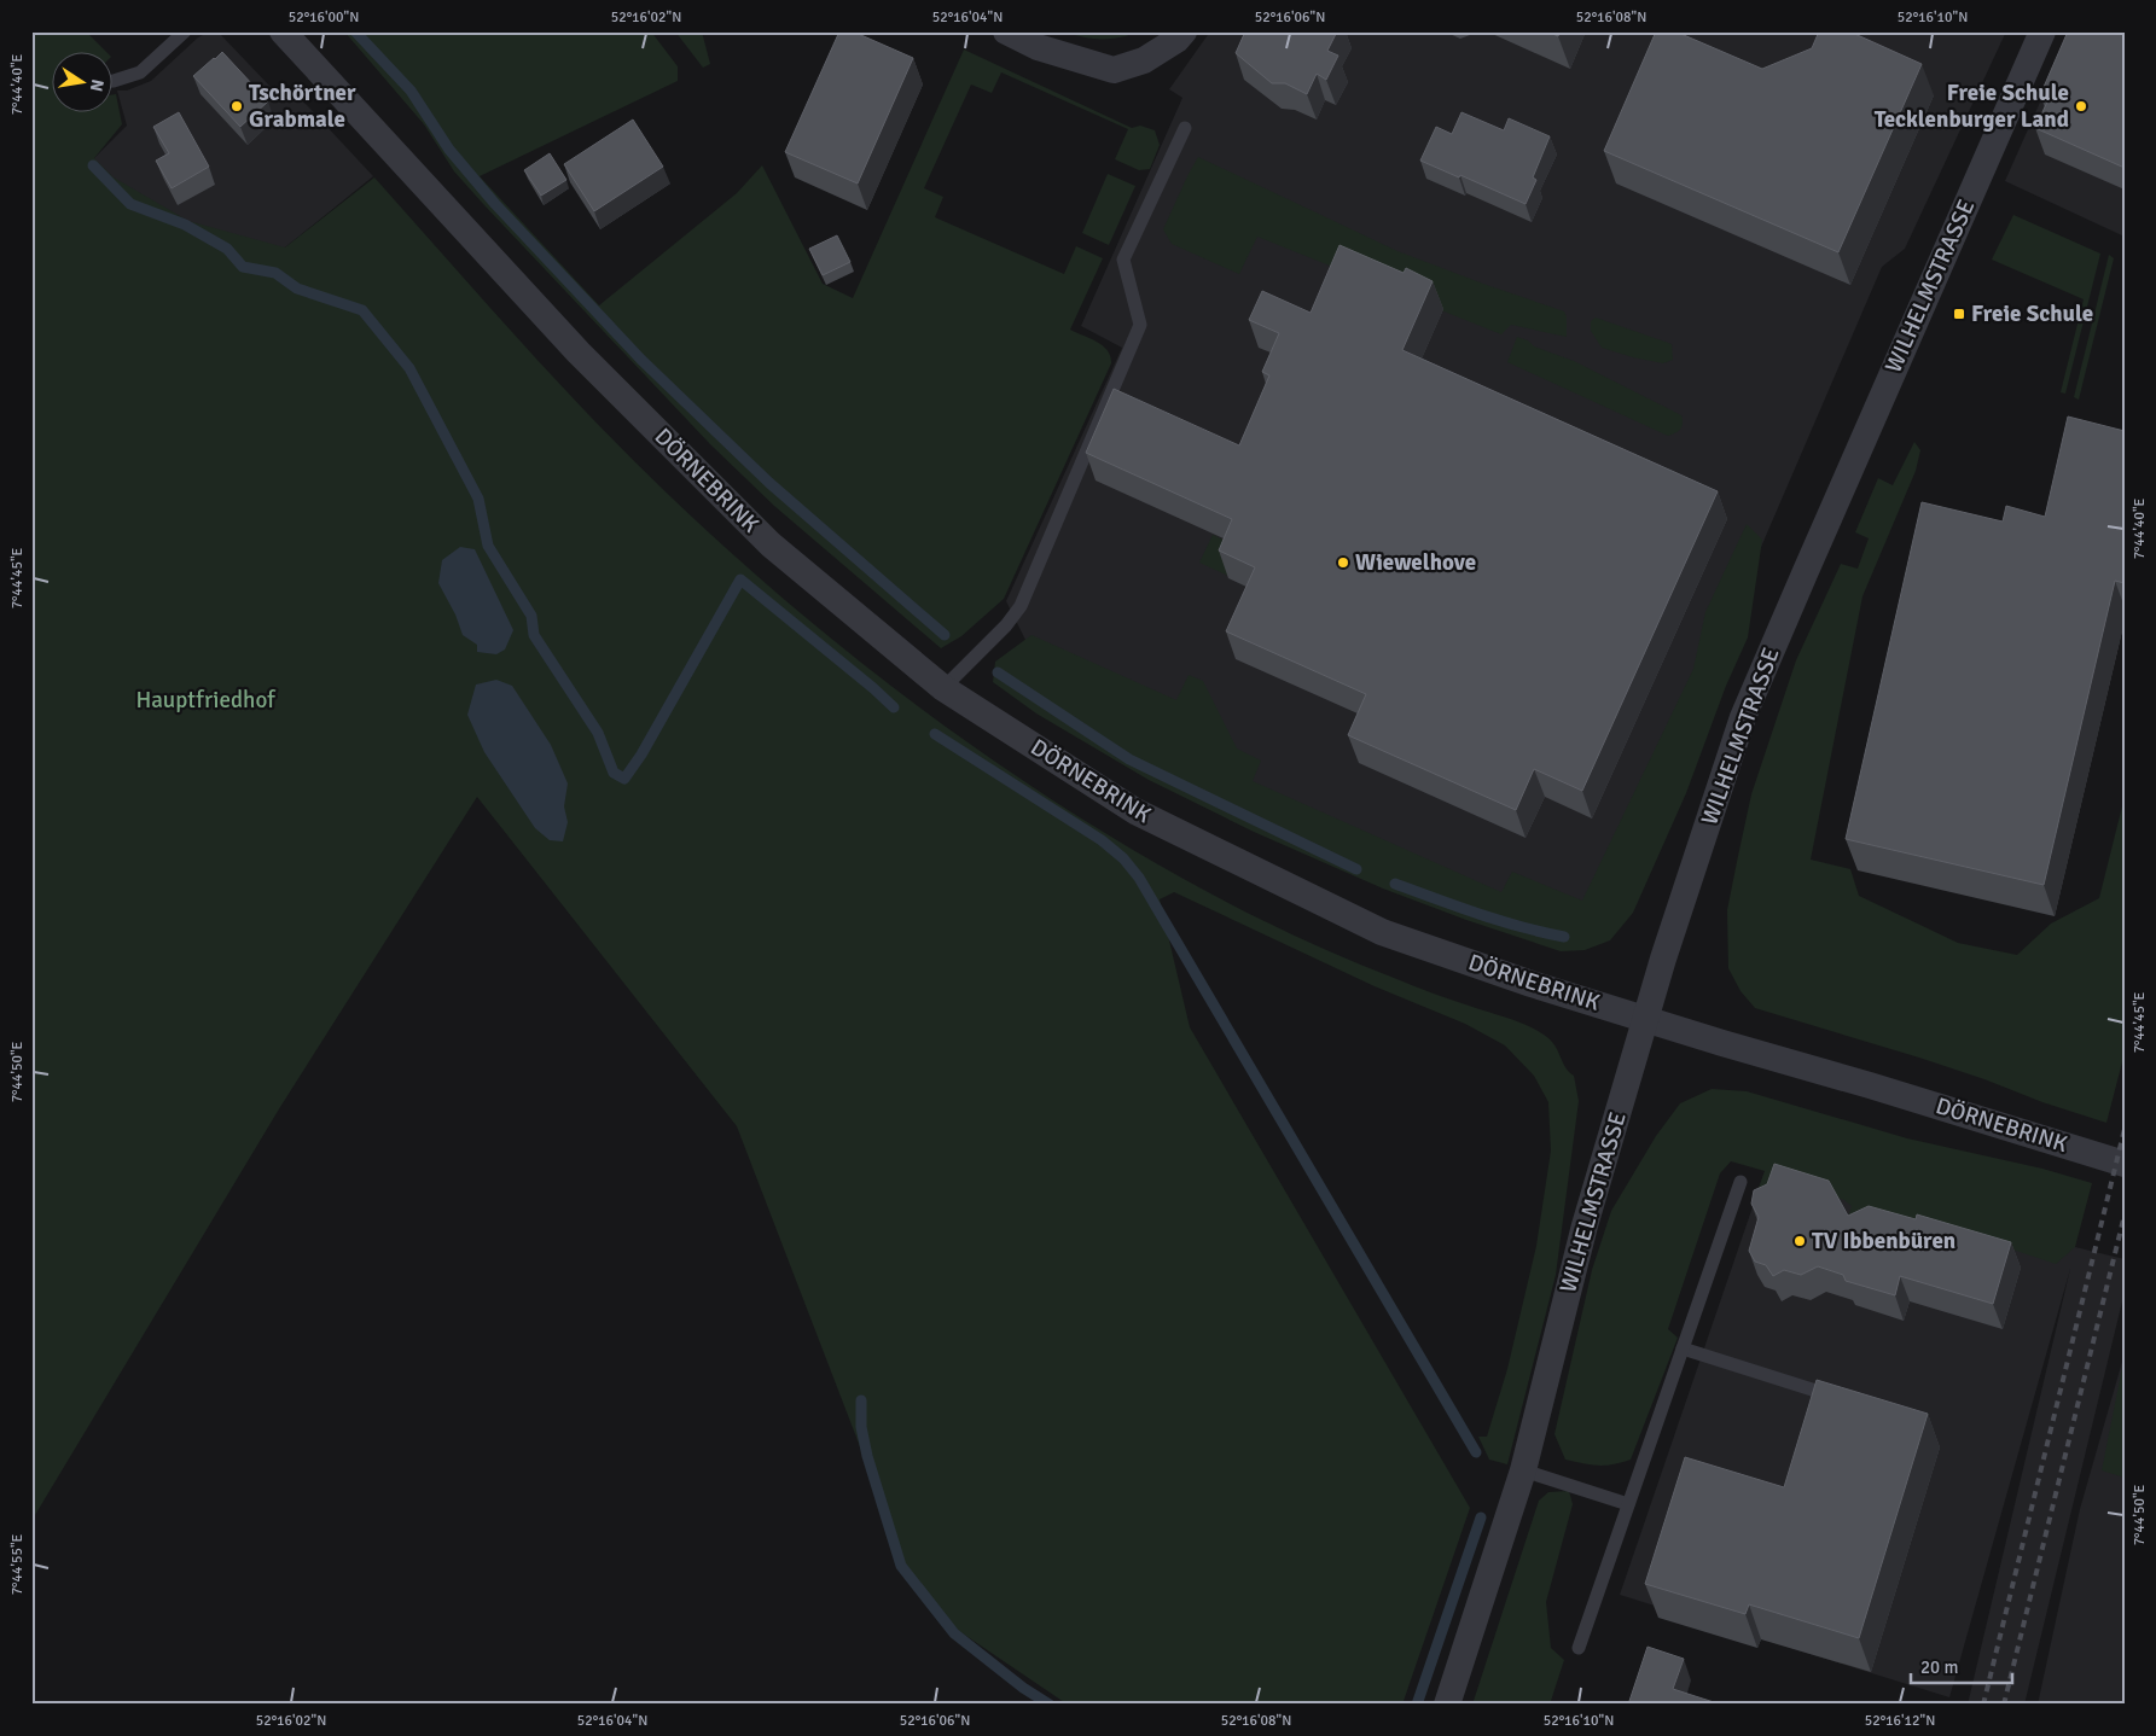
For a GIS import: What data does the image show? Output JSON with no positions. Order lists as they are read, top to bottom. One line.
{"streets":{"street":["WILHELMSTRASSE","DÖRNEBRINK"]},"crossings":[["WILHELMSTRASSE","DÖRNEBRINK"]],"parks":["Hauptfriedhof"],"places":{"other":["Tschörtner Grabmale","Freie Schule Tecklenburger Land","Wiewelhove","TV Ibbenbüren"],"transit":["Freie Schule"]},"scale_bar":"20 m","north":"right","coordinates":["52°16'00\"N","52°16'02\"N","52°16'04\"N","52°16'06\"N","52°16'08\"N","52°16'10\"N","7°44'40\"E","7°44'45\"E","7°44'50\"E","7°44'55\"E","52°16'12\"N"]}
